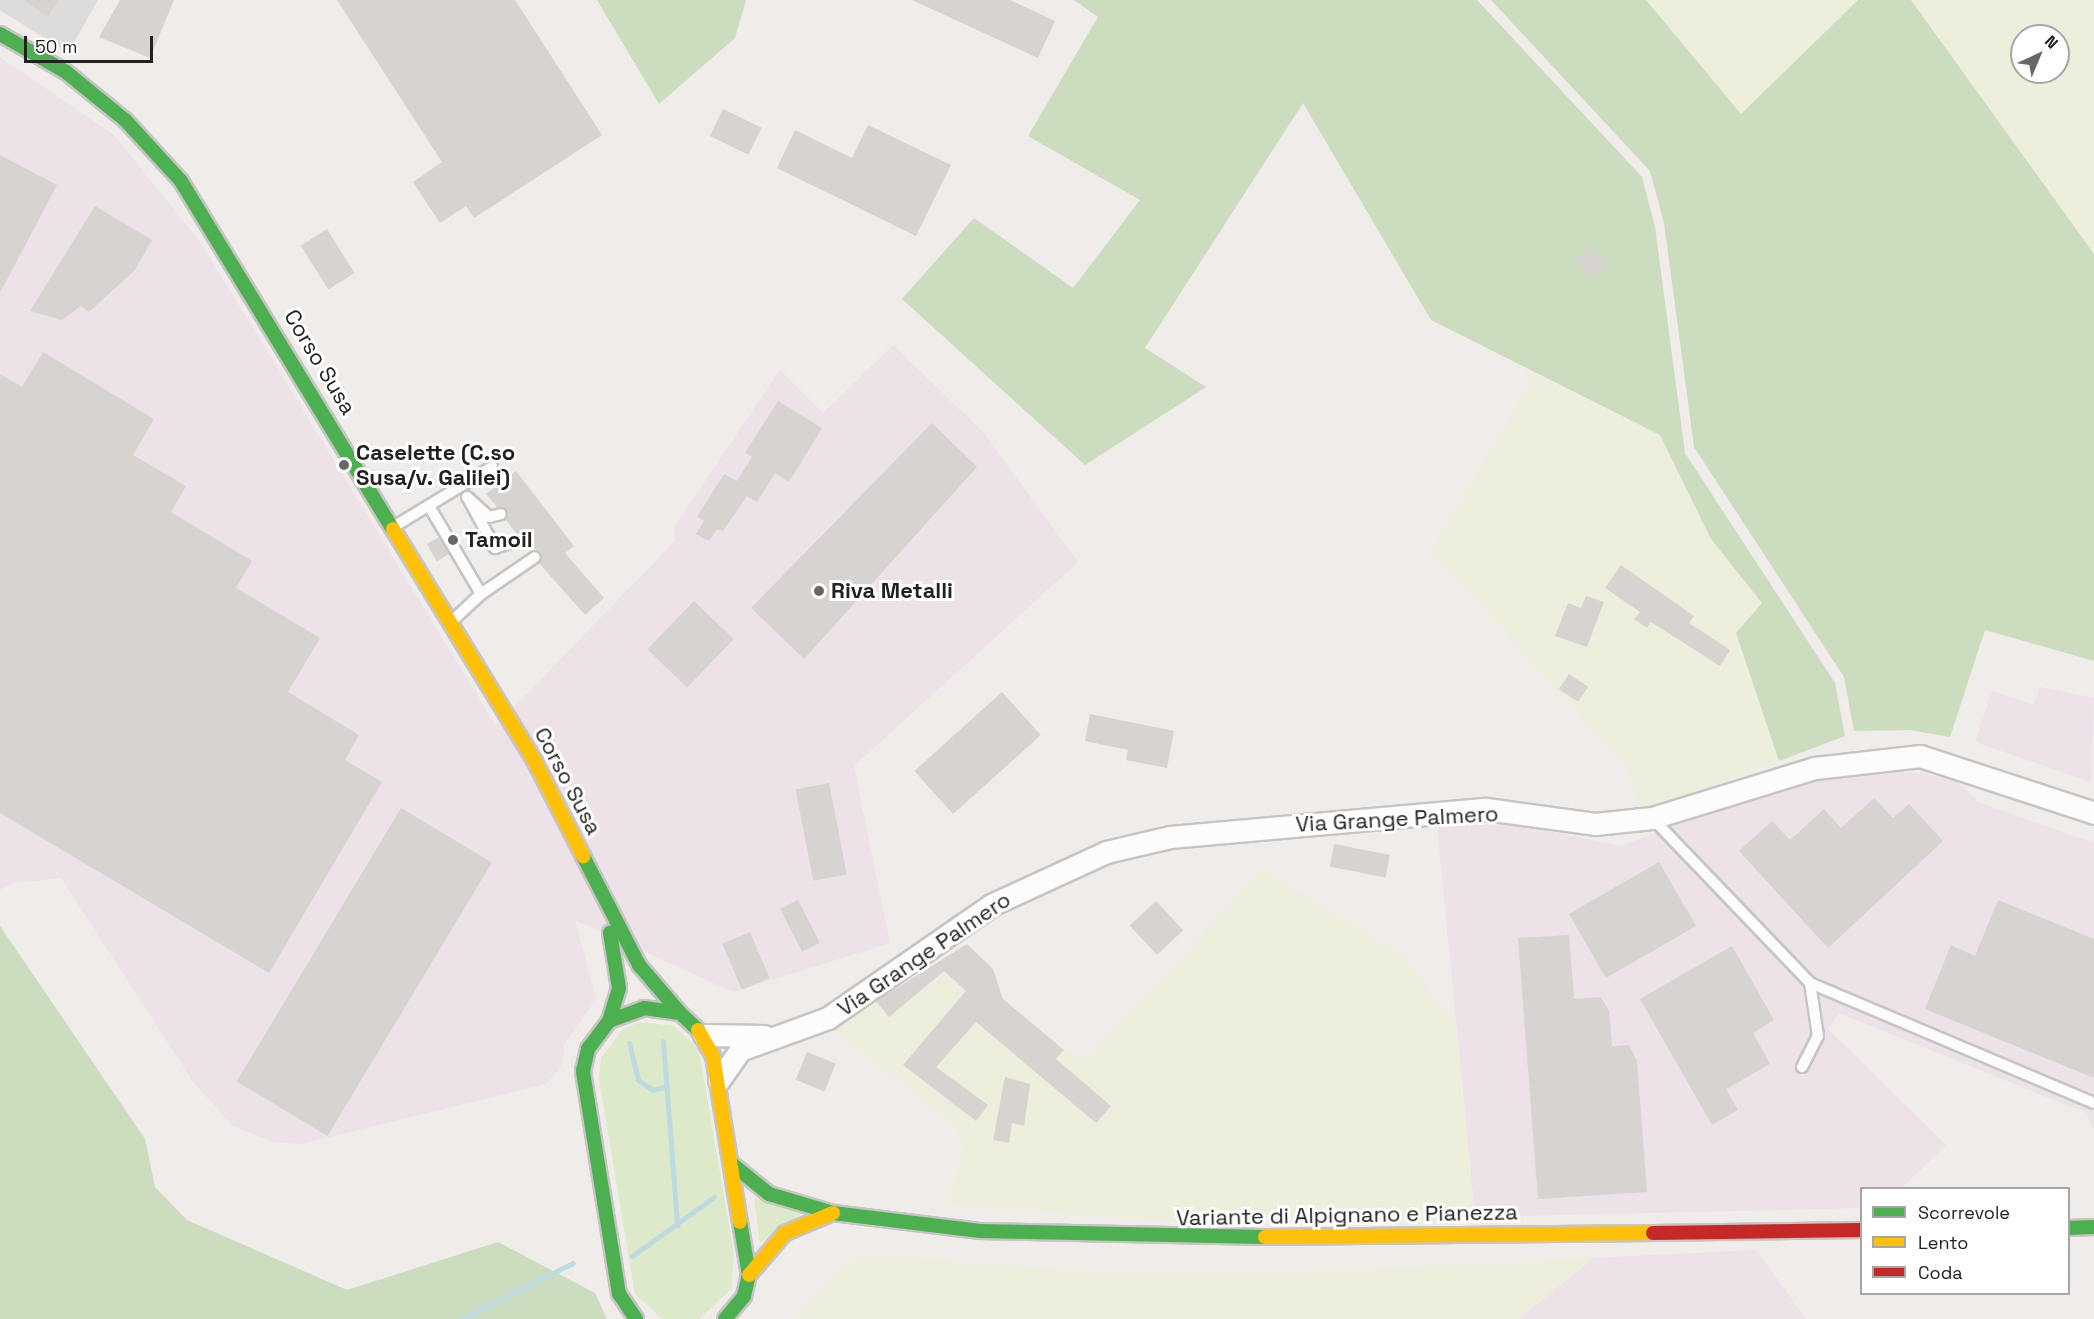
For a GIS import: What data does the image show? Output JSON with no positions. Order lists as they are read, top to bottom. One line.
{"streets":{"main road":["Corso Susa","Variante di Alpignano e Pianezza"],"street":["Via Grange Palmero"]},"crossings":[["Corso Susa","Via Grange Palmero"]],"places":["Caselette (C.so Susa/v. Galilei)","Tamoil","Riva Metalli"],"legend":["Scorrevole","Lento","Coda"],"scale_bar":"50 m","north":"top right"}
